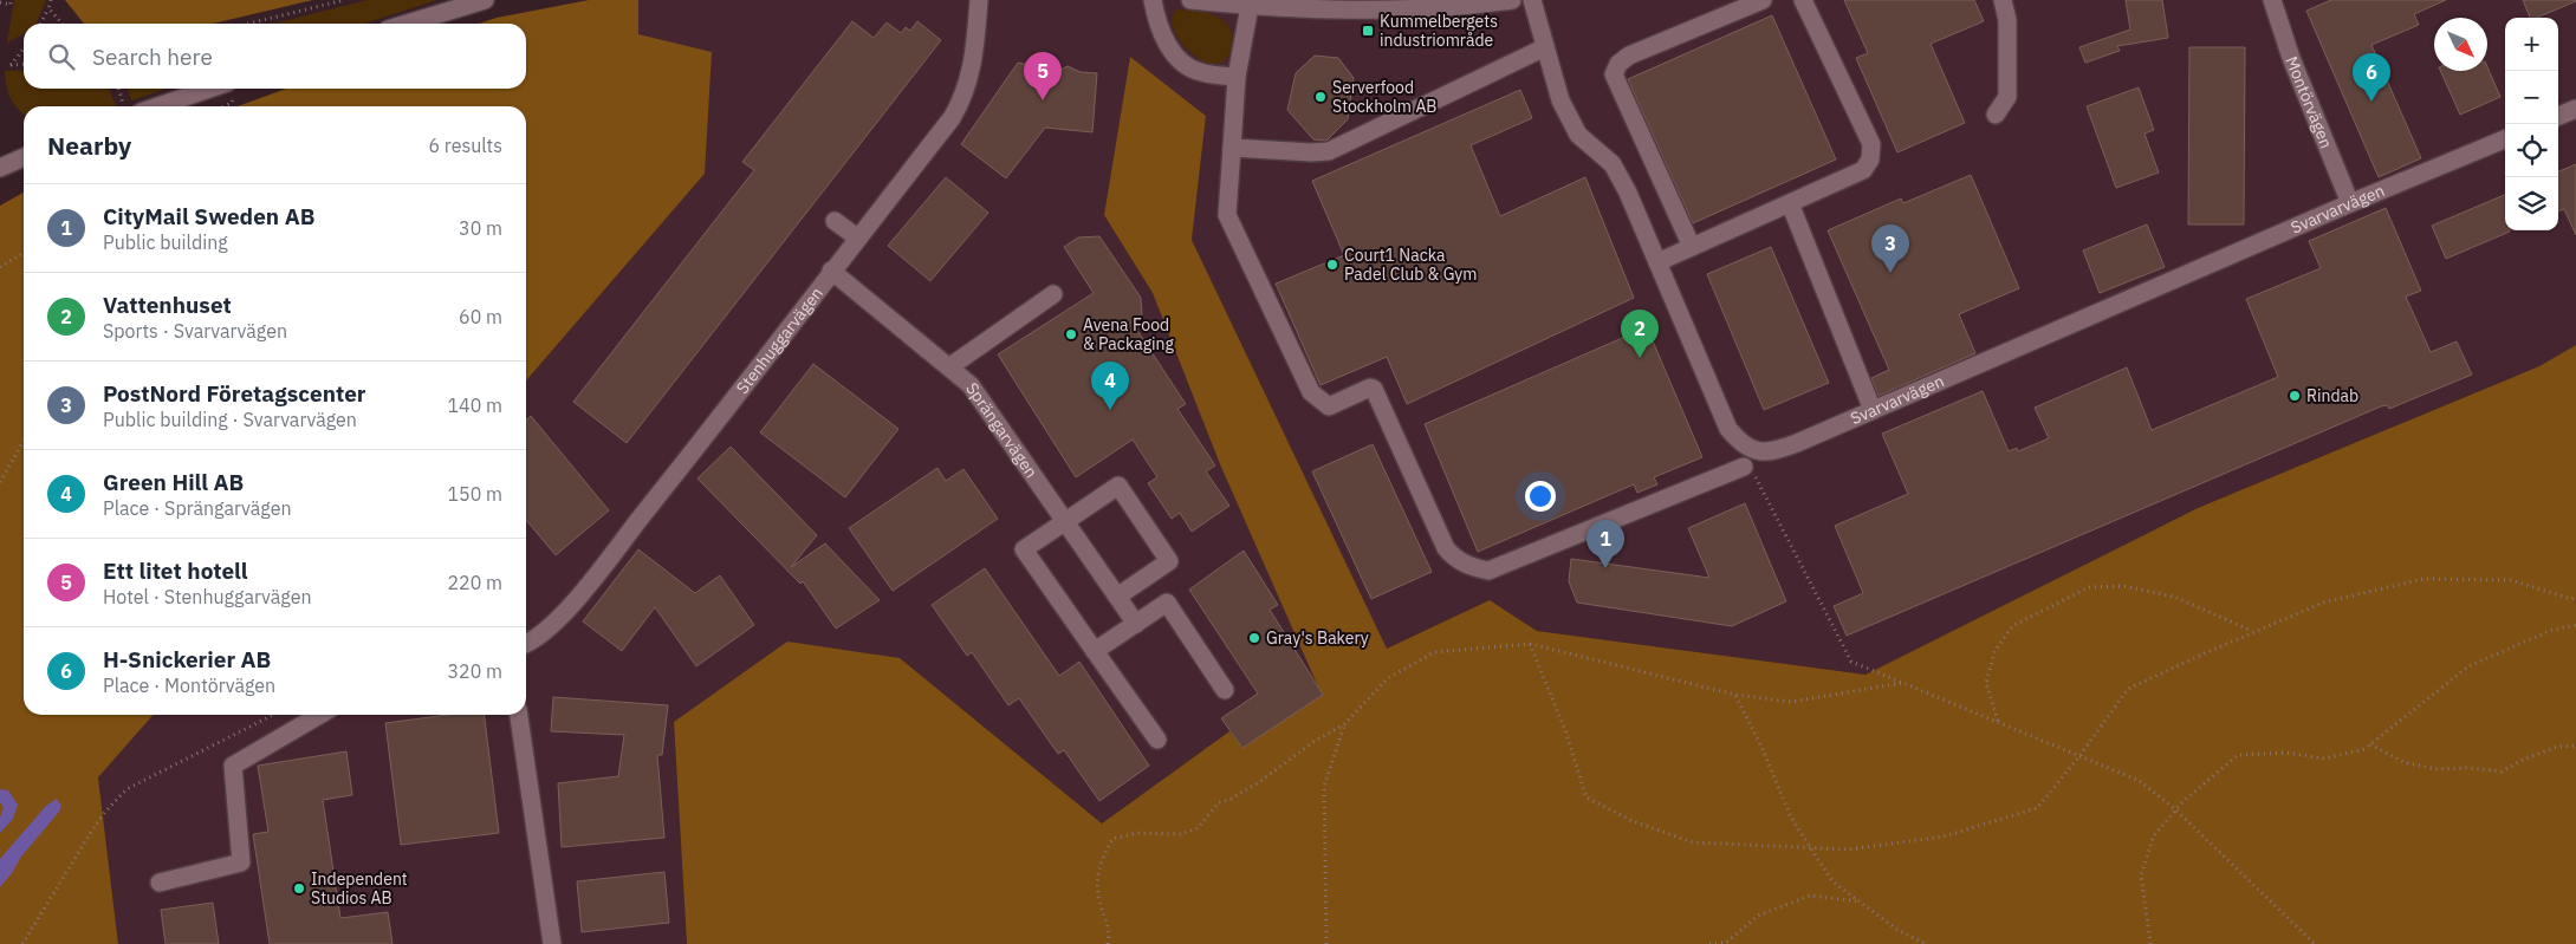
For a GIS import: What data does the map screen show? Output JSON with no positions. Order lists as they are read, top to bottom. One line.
{"streets":{"street":["Montörvägen","Svarvarvägen","Stenhuggarvägen","Sprängarvägen"]},"crossings":[["Montörvägen","Svarvarvägen"],["Stenhuggarvägen","Sprängarvägen"]],"places":{"transit":["Kummelbergets industriområde"],"other":["Serverfood Stockholm AB","Court1 Nacka Padel Club & Gym","Avena Food & Packaging","Rindab","Gray's Bakery","Independent Studios AB"]},"north":"bottom right","page":{"map_buttons":["+","−"],"search":"Search here","pins":["5","6","3","2","4","1"],"heading":["Nearby","6 results"],"list":[{"mark":"1","name":"CityMail Sweden AB","note":"Public building","value":"30 m"},{"mark":"2","name":"Vattenhuset","note":"Sports · Svarvarvägen","value":"60 m"},{"mark":"3","name":"PostNord Företagscenter","note":"Public building · Svarvarvägen","value":"140 m"},{"mark":"4","name":"Green Hill AB","note":"Place · Sprängarvägen","value":"150 m"},{"mark":"5","name":"Ett litet hotell","note":"Hotel · Stenhuggarvägen","value":"220 m"},{"mark":"6","name":"H-Snickerier AB","note":"Place · Montörvägen","value":"320 m"}]}}
